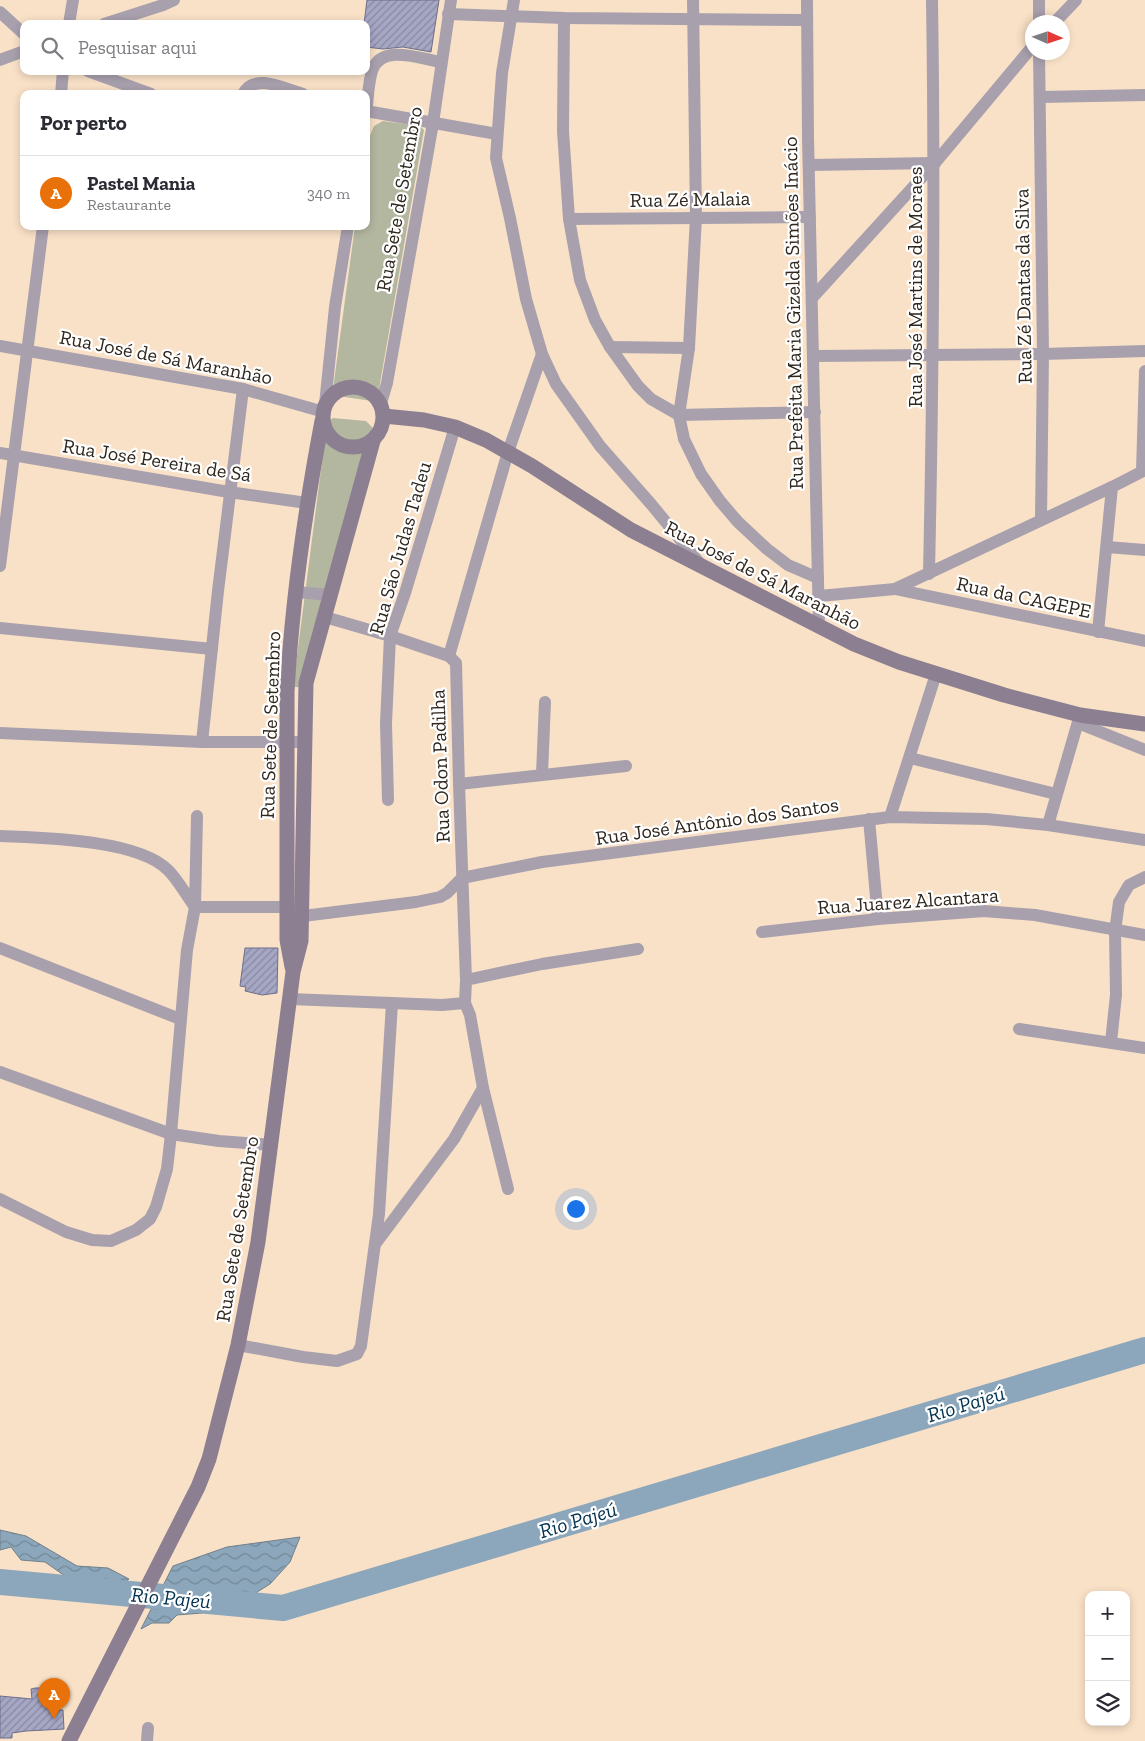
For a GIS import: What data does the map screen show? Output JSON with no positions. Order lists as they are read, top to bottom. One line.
{"streets":{"street":["Rua Sete de Setembro","Rua Zé Malaia","Rua Zé Dantas da Silva","Rua José Martins de Moraes","Rua Prefeita Maria Gizelda Simões Inácio","Rua José de Sá Maranhão","Rua José Pereira de Sá","Rua São Judas Tadeu","Rua da CAGEPE","Rua Odon Padilha","Rua José Antônio dos Santos","Rua Juarez Alcantara"]},"crossings":[["Rua Sete de Setembro","Rua José de Sá Maranhão"],["Rua Sete de Setembro","Rua José Pereira de Sá"],["Rua Zé Malaia","Rua Prefeita Maria Gizelda Simões Inácio"],["Rua Prefeita Maria Gizelda Simões Inácio","Rua José de Sá Maranhão"],["Rua José de Sá Maranhão","Rua São Judas Tadeu"],["Rua Odon Padilha","Rua José Antônio dos Santos"]],"water":["Rio Pajeú"],"north":"right","page":{"search":"Pesquisar aqui","heading":"Por perto","list":[{"mark":"A","name":"Pastel Mania","note":"Restaurante","value":"340 m"}],"map_buttons":["+","−"],"pins":"A"}}
